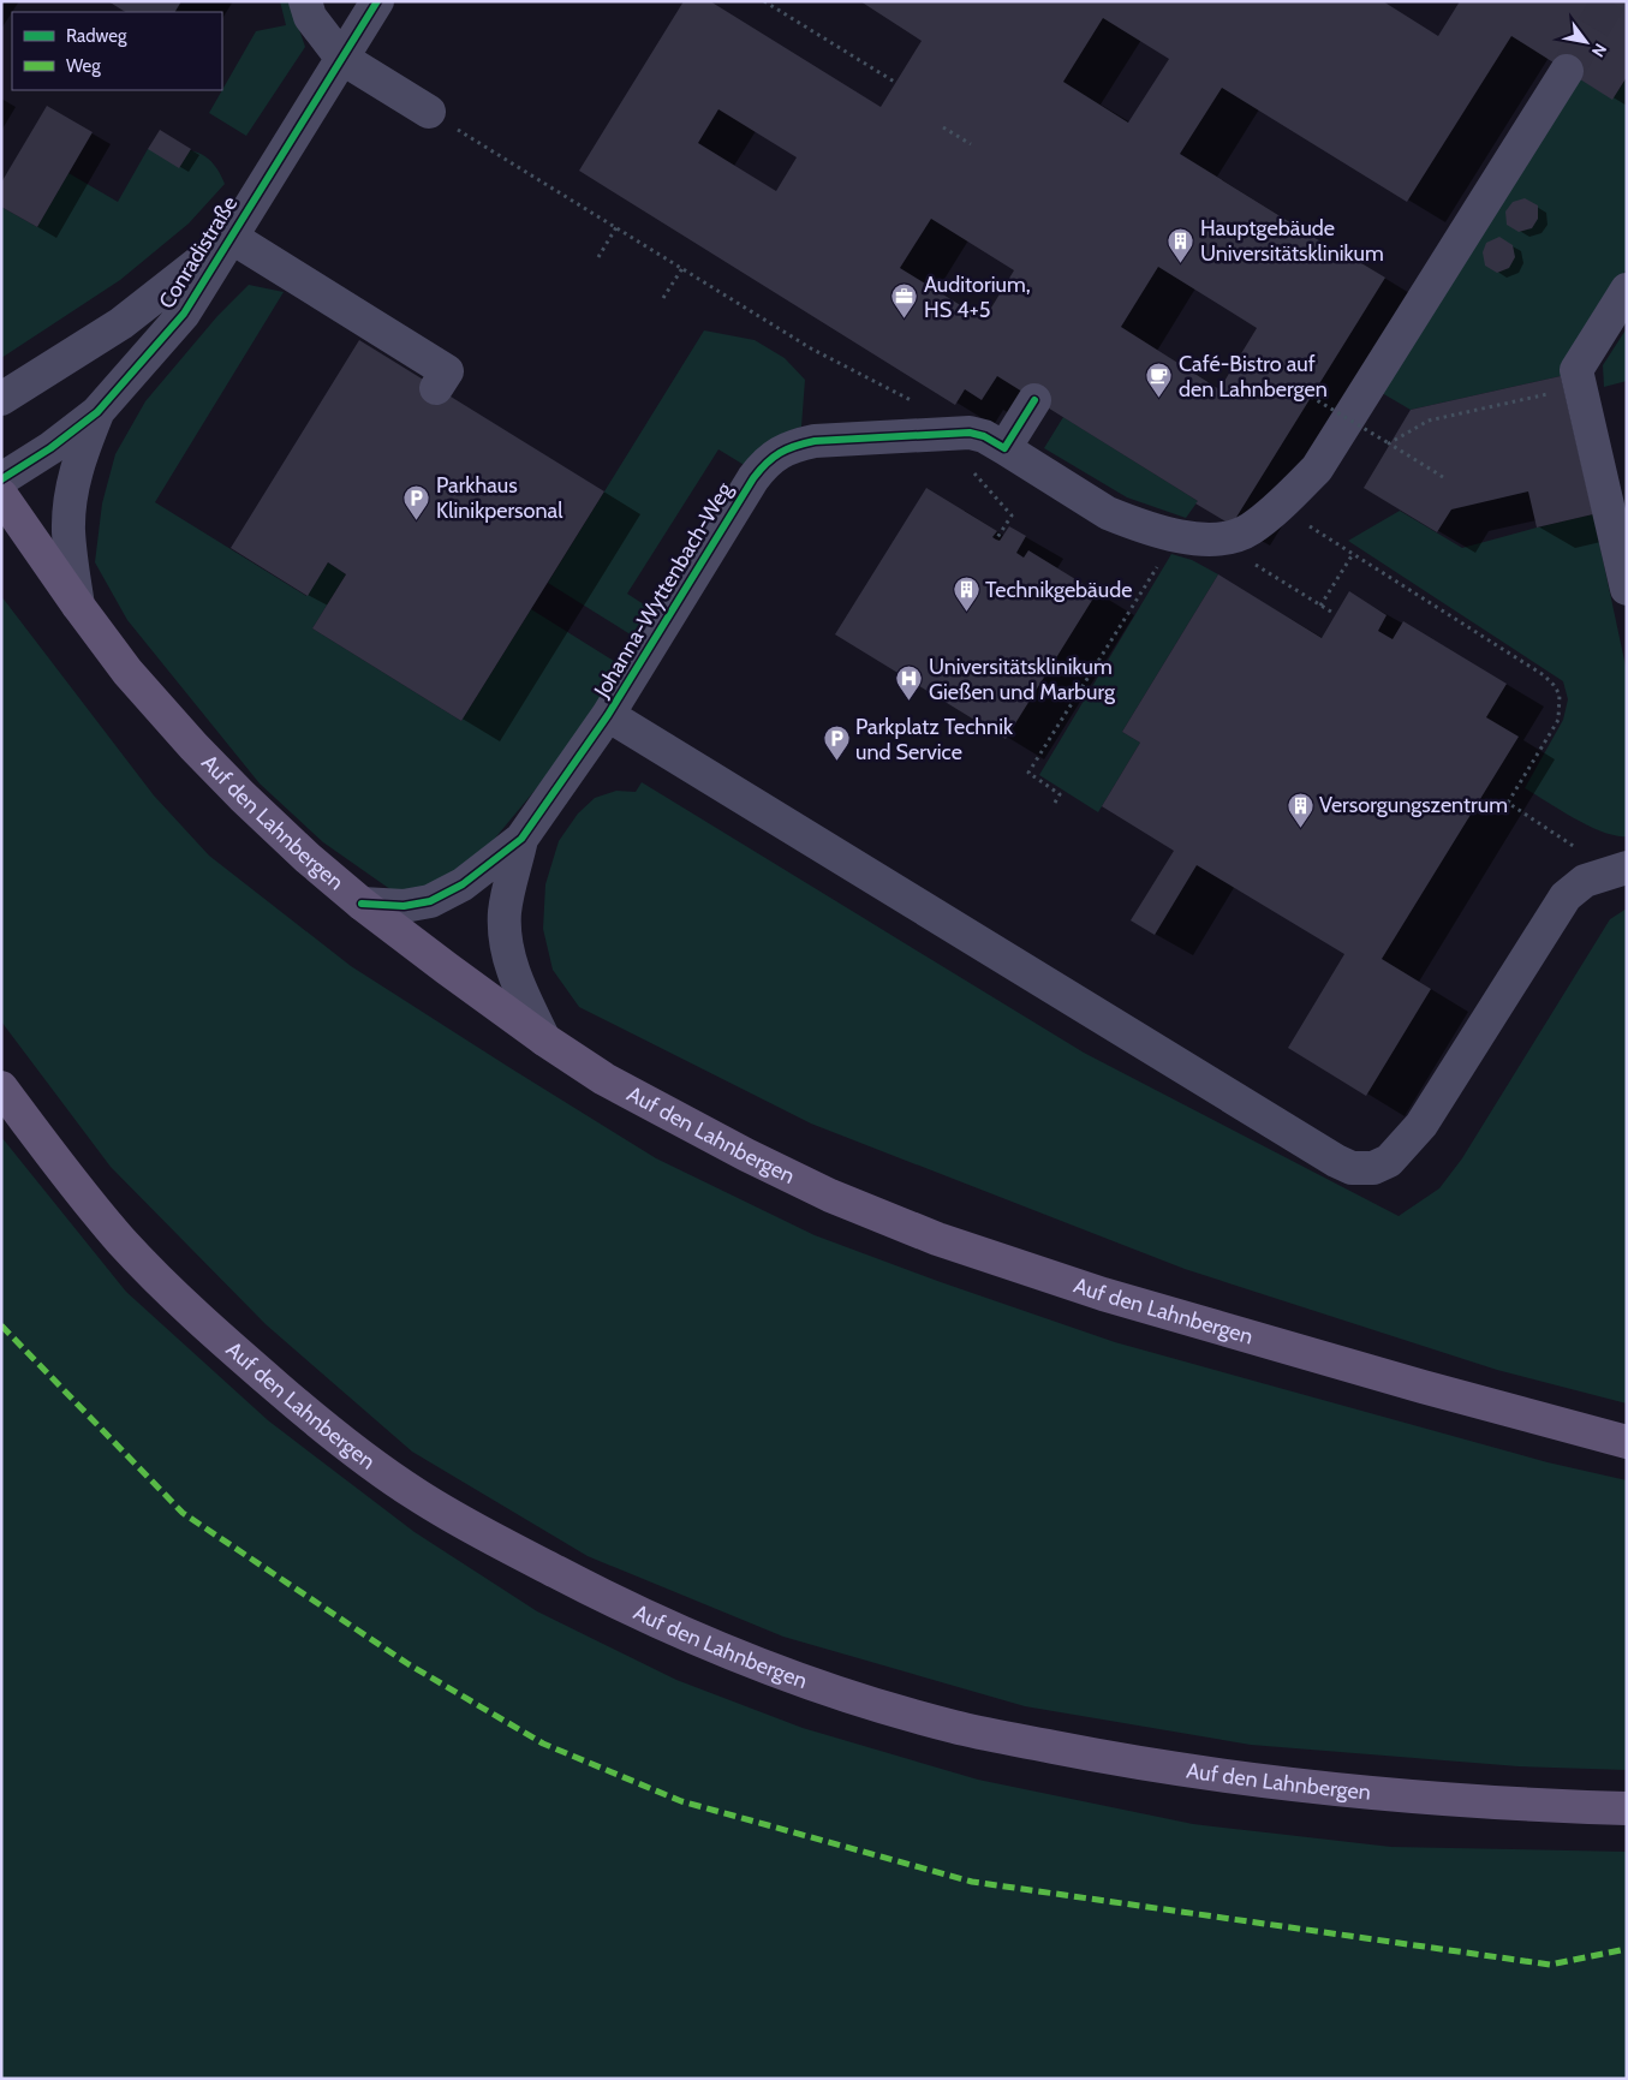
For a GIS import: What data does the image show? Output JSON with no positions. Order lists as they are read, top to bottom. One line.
{"streets":{"main road":["Auf den Lahnbergen"],"street":["Conradistraße","Johanna-Wyttenbach-Weg"]},"crossings":[["Conradistraße","Auf den Lahnbergen"],["Johanna-Wyttenbach-Weg","Auf den Lahnbergen"]],"places":{"building":["Hauptgebäude Universitätsklinikum","Technikgebäude","Versorgungszentrum"],"office":["Auditorium, HS 4+5"],"cafe":["Café-Bistro auf den Lahnbergen"],"parking":["Parkhaus Klinikpersonal","Parkplatz Technik und Service"],"hospital":["Universitätsklinikum Gießen und Marburg"]},"legend":["Radweg","Weg"],"north":"bottom right"}
